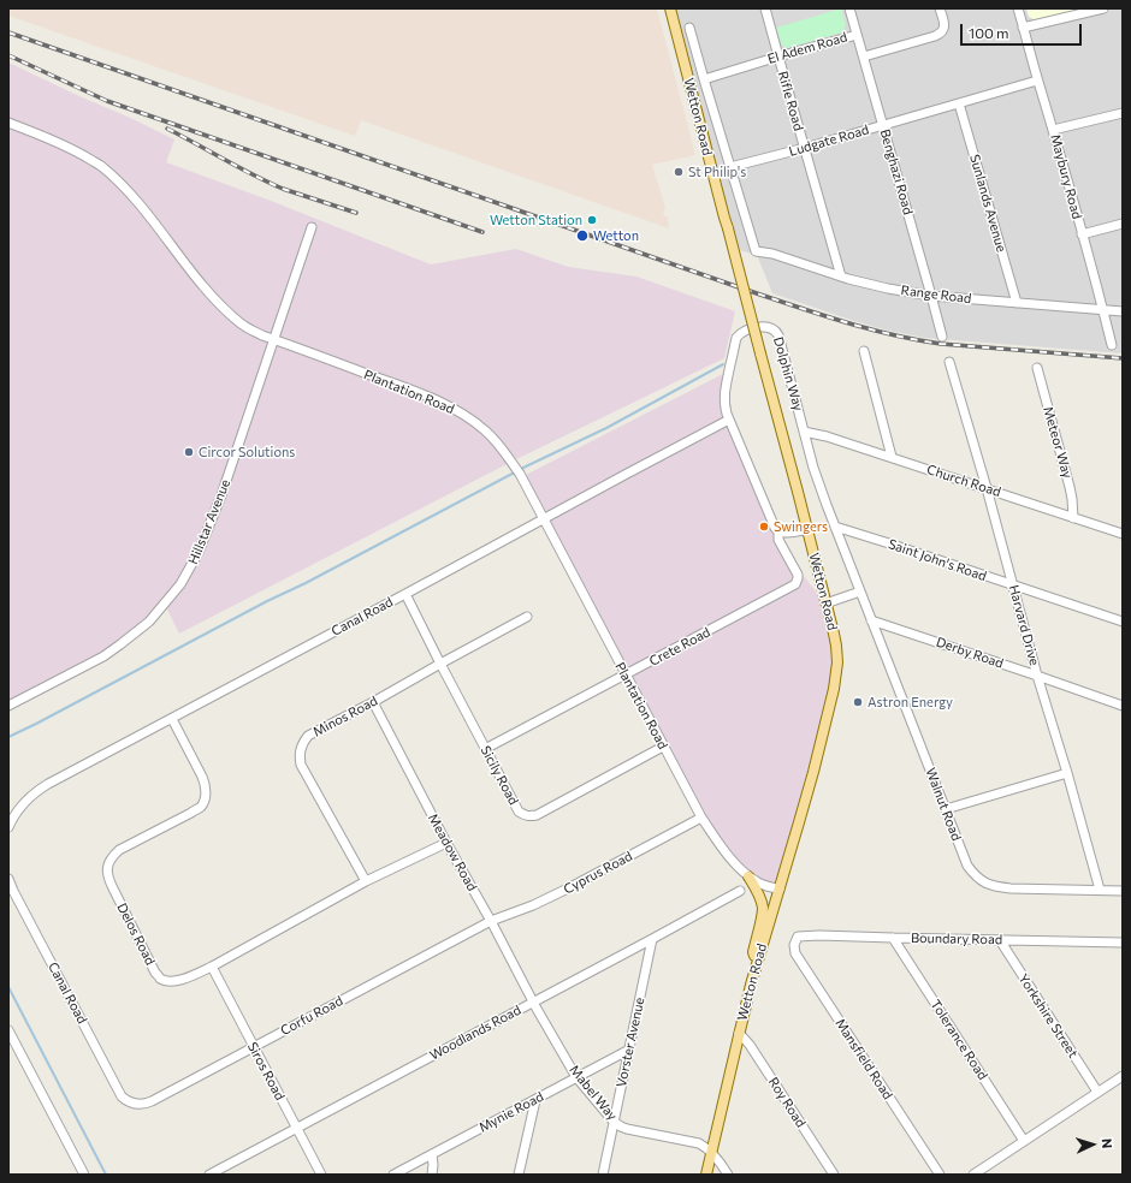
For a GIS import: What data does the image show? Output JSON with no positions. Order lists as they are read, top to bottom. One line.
{"streets":{"main road":["Wetton Road"],"street":["El Adem Road","Rifle Road","Ludgate Road","Benghazi Road","Maybury Road","Sunlands Avenue","Range Road","Dolphin Way","Plantation Road","Meteor Way","Church Road","Hillstar Avenue","Saint John's Road","Canal Road","Harvard Drive","Crete Road","Derby Road","Minos Road","Sicily Road","Walnut Road","Meadow Road","Cyprus Road","Delos Road","Boundary Road","Corfu Road","Yorkshire Street","Woodlands Road","Tolerance Road","Vorster Avenue","Mansfield Road","Siros Road","Mabel Way","Roy Road","Mynie Road"]},"crossings":[["El Adem Road","Rifle Road"],["El Adem Road","Benghazi Road"],["Rifle Road","Ludgate Road"],["Rifle Road","Range Road"],["Wetton Road","Plantation Road"],["Wetton Road","Mabel Way"],["Wetton Road","Roy Road"],["Ludgate Road","Benghazi Road"],["Ludgate Road","Maybury Road"],["Ludgate Road","Sunlands Avenue"],["Ludgate Road","Range Road"],["Benghazi Road","Range Road"],["Maybury Road","Range Road"],["Sunlands Avenue","Range Road"],["Dolphin Way","Church Road"],["Dolphin Way","Saint John's Road"],["Dolphin Way","Canal Road"],["Dolphin Way","Crete Road"],["Dolphin Way","Walnut Road"],["Plantation Road","Hillstar Avenue"],["Plantation Road","Canal Road"],["Plantation Road","Crete Road"],["Plantation Road","Sicily Road"],["Plantation Road","Cyprus Road"],["Meteor Way","Church Road"],["Church Road","Harvard Drive"],["Saint John's Road","Harvard Drive"],["Canal Road","Sicily Road"],["Canal Road","Delos Road"],["Canal Road","Corfu Road"],["Harvard Drive","Derby Road"],["Harvard Drive","Walnut Road"],["Crete Road","Sicily Road"],["Derby Road","Walnut Road"],["Minos Road","Sicily Road"],["Minos Road","Meadow Road"],["Minos Road","Delos Road"],["Meadow Road","Cyprus Road"],["Meadow Road","Delos Road"],["Meadow Road","Corfu Road"],["Meadow Road","Woodlands Road"],["Meadow Road","Mabel Way"],["Cyprus Road","Corfu Road"],["Delos Road","Siros Road"],["Boundary Road","Yorkshire Street"],["Boundary Road","Tolerance Road"],["Boundary Road","Mansfield Road"],["Corfu Road","Siros Road"],["Woodlands Road","Vorster Avenue"],["Woodlands Road","Siros Road"],["Woodlands Road","Mabel Way"],["Vorster Avenue","Mabel Way"],["Vorster Avenue","Mynie Road"],["Mabel Way","Mynie Road"]],"places":["St Philip's","Wetton Station","Wetton","Circor Solutions","Swingers","Astron Energy"],"scale_bar":"100 m","north":"right"}
